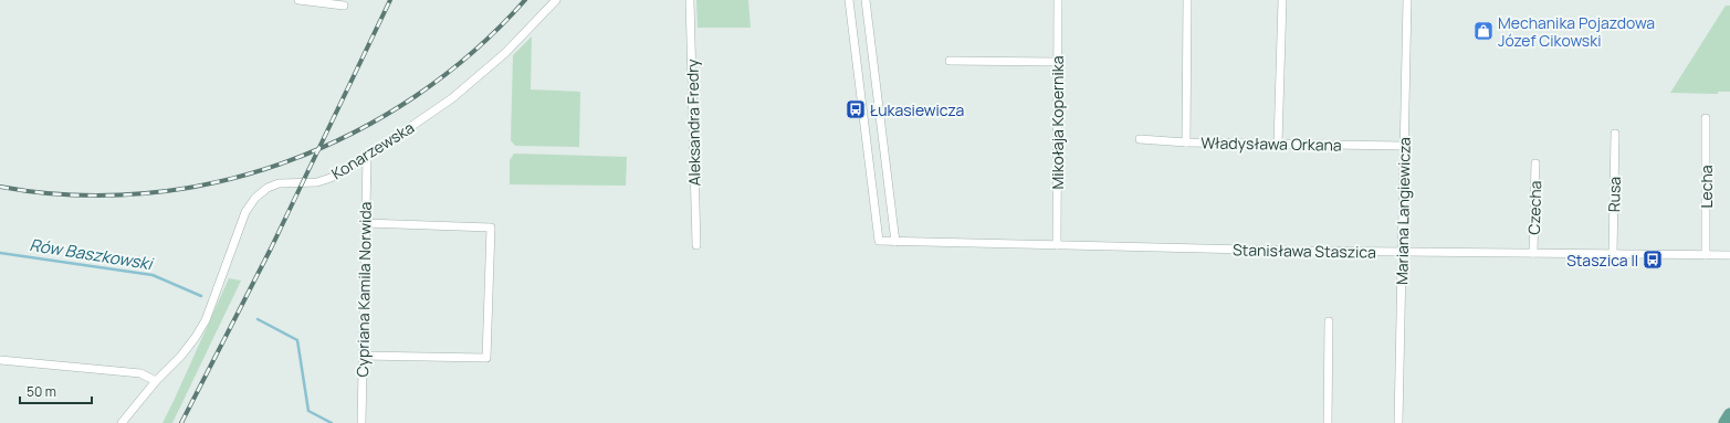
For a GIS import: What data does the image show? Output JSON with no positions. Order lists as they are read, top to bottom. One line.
{"streets":{"street":["Aleksandra Fredry","Mikołaja Kopernika","Władysława Orkana","Konarzewska","Lecha","Rusa","Czecha","Mariana Langiewicza","Stanisława Staszica","Cypriana Kamila Norwida"]},"crossings":[["Mikołaja Kopernika","Stanisława Staszica"],["Władysława Orkana","Mariana Langiewicza"],["Konarzewska","Cypriana Kamila Norwida"],["Lecha","Stanisława Staszica"],["Rusa","Stanisława Staszica"],["Czecha","Stanisława Staszica"],["Mariana Langiewicza","Stanisława Staszica"]],"water":["Rów Baszkowski"],"places":{"shop":["Mechanika Pojazdowa Józef Cikowski"],"bus stop":["Łukasiewicza","Staszica II"]},"scale_bar":"50 m"}
